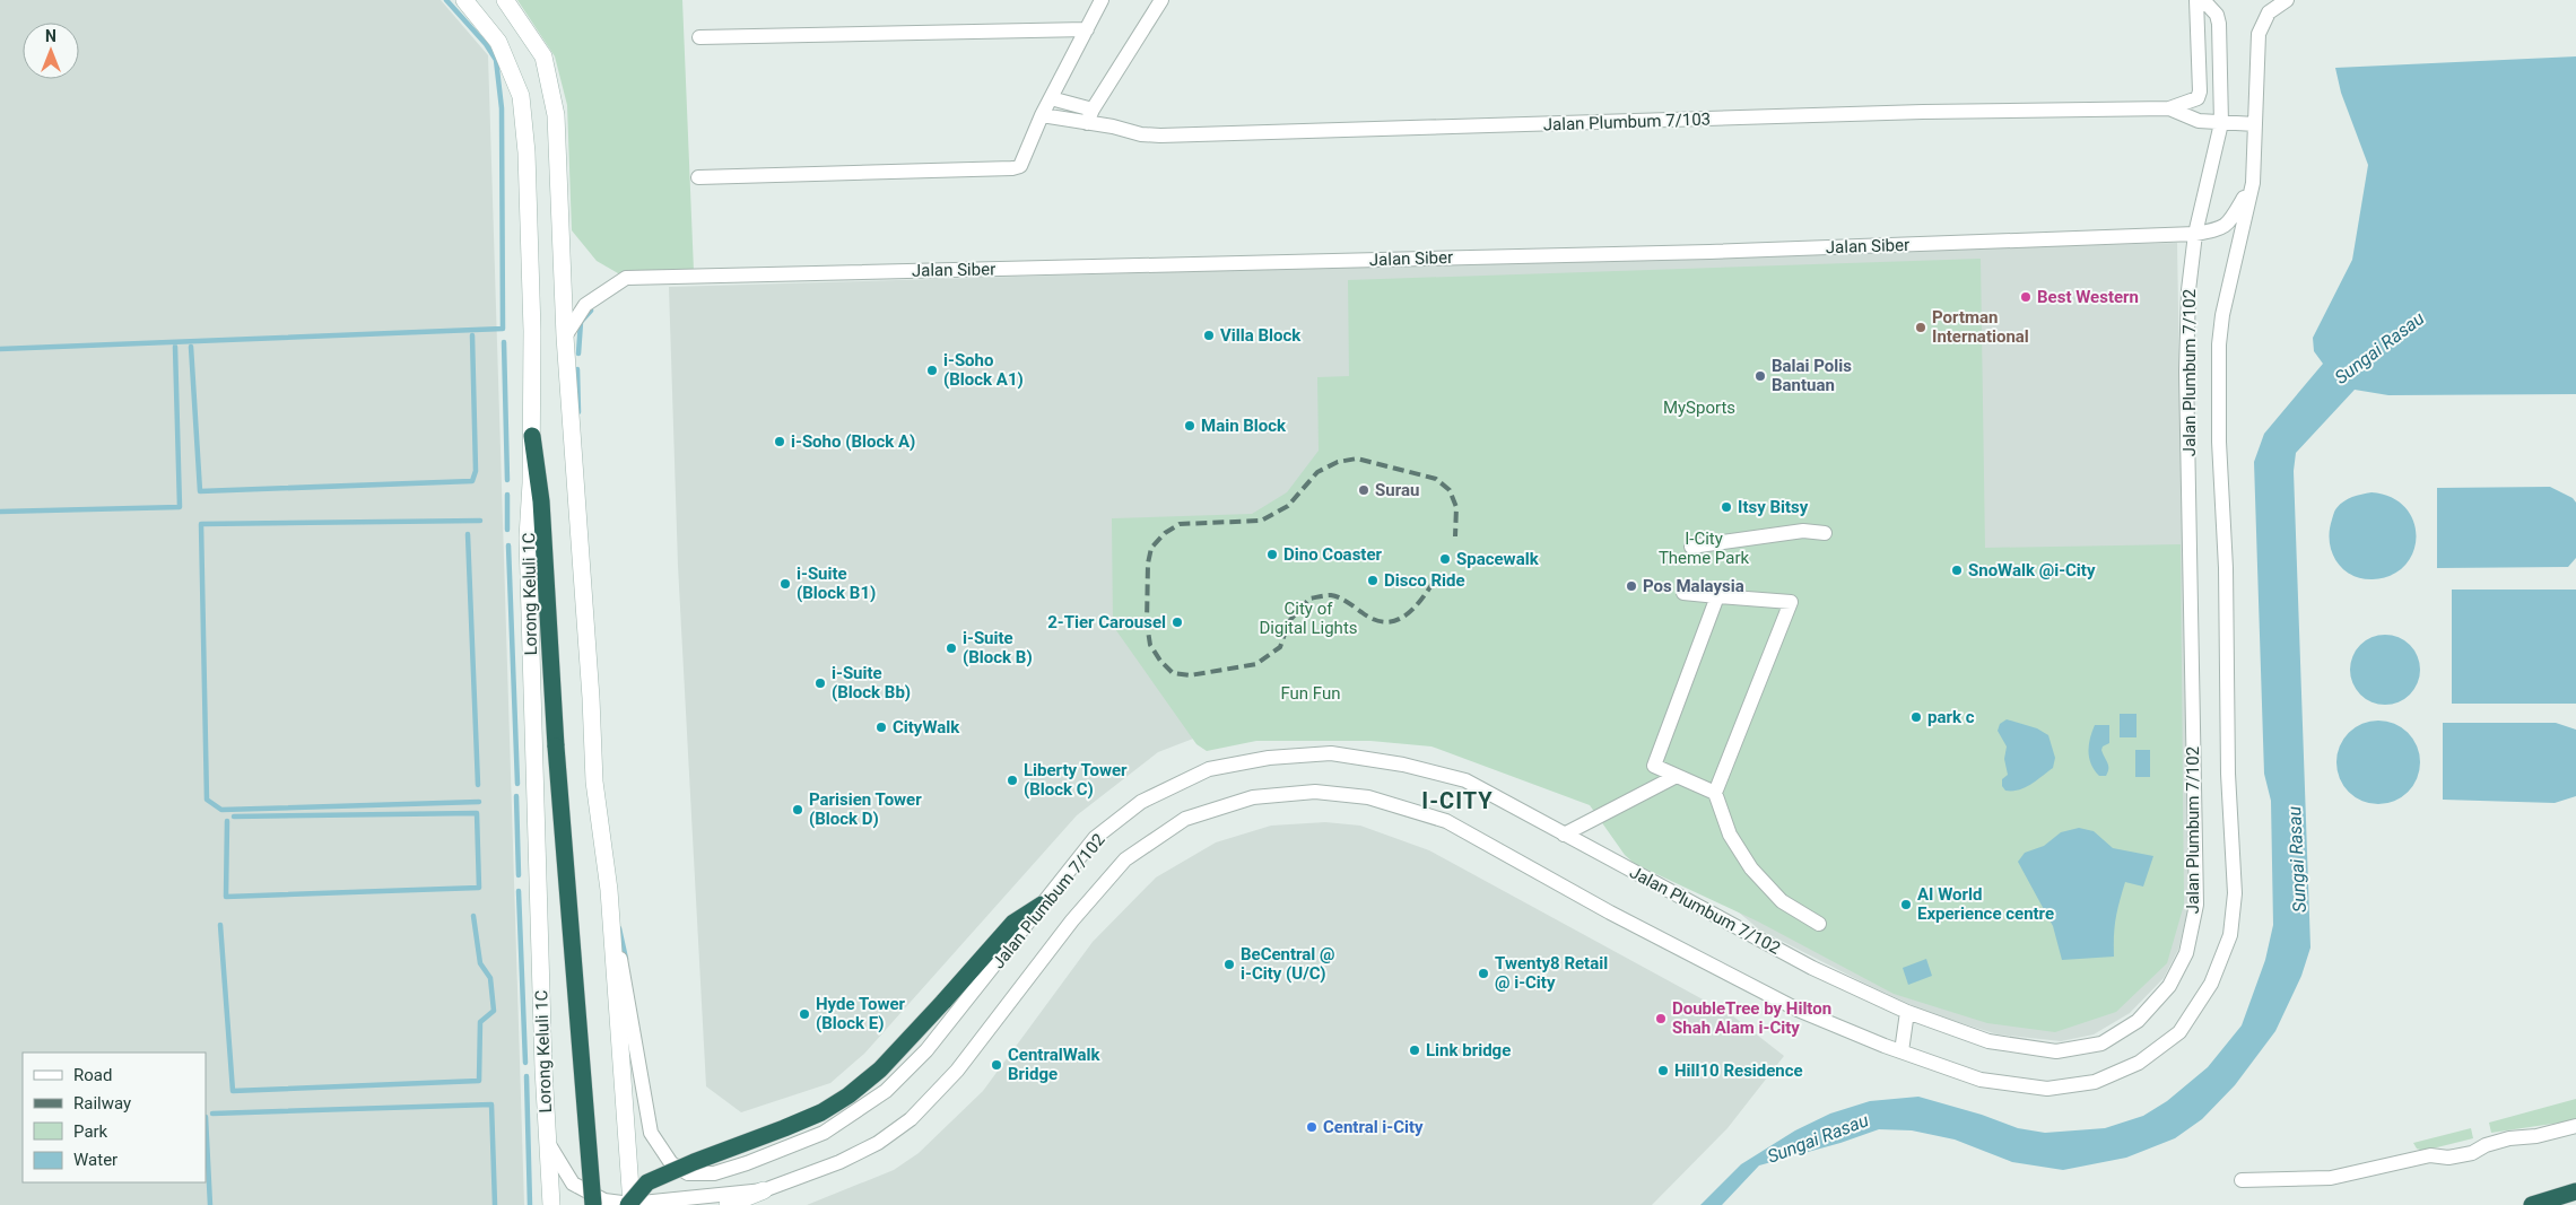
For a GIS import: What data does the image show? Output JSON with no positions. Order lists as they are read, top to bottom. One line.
{"streets":{"street":["Jalan Plumbum 7/103","Jalan Siber","Jalan Plumbum 7/102","Lorong Keluli 1C"]},"crossings":[["Jalan Siber","Jalan Plumbum 7/102"],["Jalan Plumbum 7/102","Lorong Keluli 1C"]],"districts":["I-CITY"],"water":["Sungai Rasau"],"parks":["MySports","I-City Theme Park","City of Digital Lights","Fun Fun"],"places":["Best Western","Portman International","Villa Block","i-Soho (Block A1)","Balai Polis Bantuan","Main Block","i-Soho (Block A)","Surau","Itsy Bitsy","Dino Coaster","Spacewalk","SnoWalk @i-City","Disco Ride","i-Suite (Block B1)","Pos Malaysia","2-Tier Carousel","i-Suite (Block B)","i-Suite (Block Bb)","park c","CityWalk","Liberty Tower (Block C)","Parisien Tower (Block D)","AI World Experience centre","BeCentral @ i-City (U/C)","Twenty8 Retail @ i-City","Hyde Tower (Block E)","DoubleTree by Hilton Shah Alam i-City","Link bridge","CentralWalk Bridge","Hill10 Residence","Central i-City"],"legend":["Road","Railway","Park","Water"],"north":"top"}
